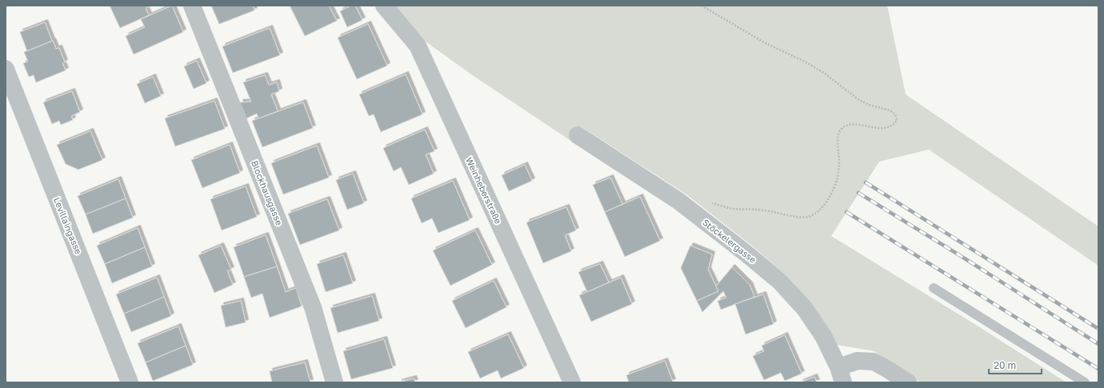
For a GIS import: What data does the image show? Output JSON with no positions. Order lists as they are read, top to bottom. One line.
{"streets":{"street":["Weinheberstraße","Blockhausgasse","Levillaingasse","Stöckelergasse"]},"scale_bar":"20 m"}
